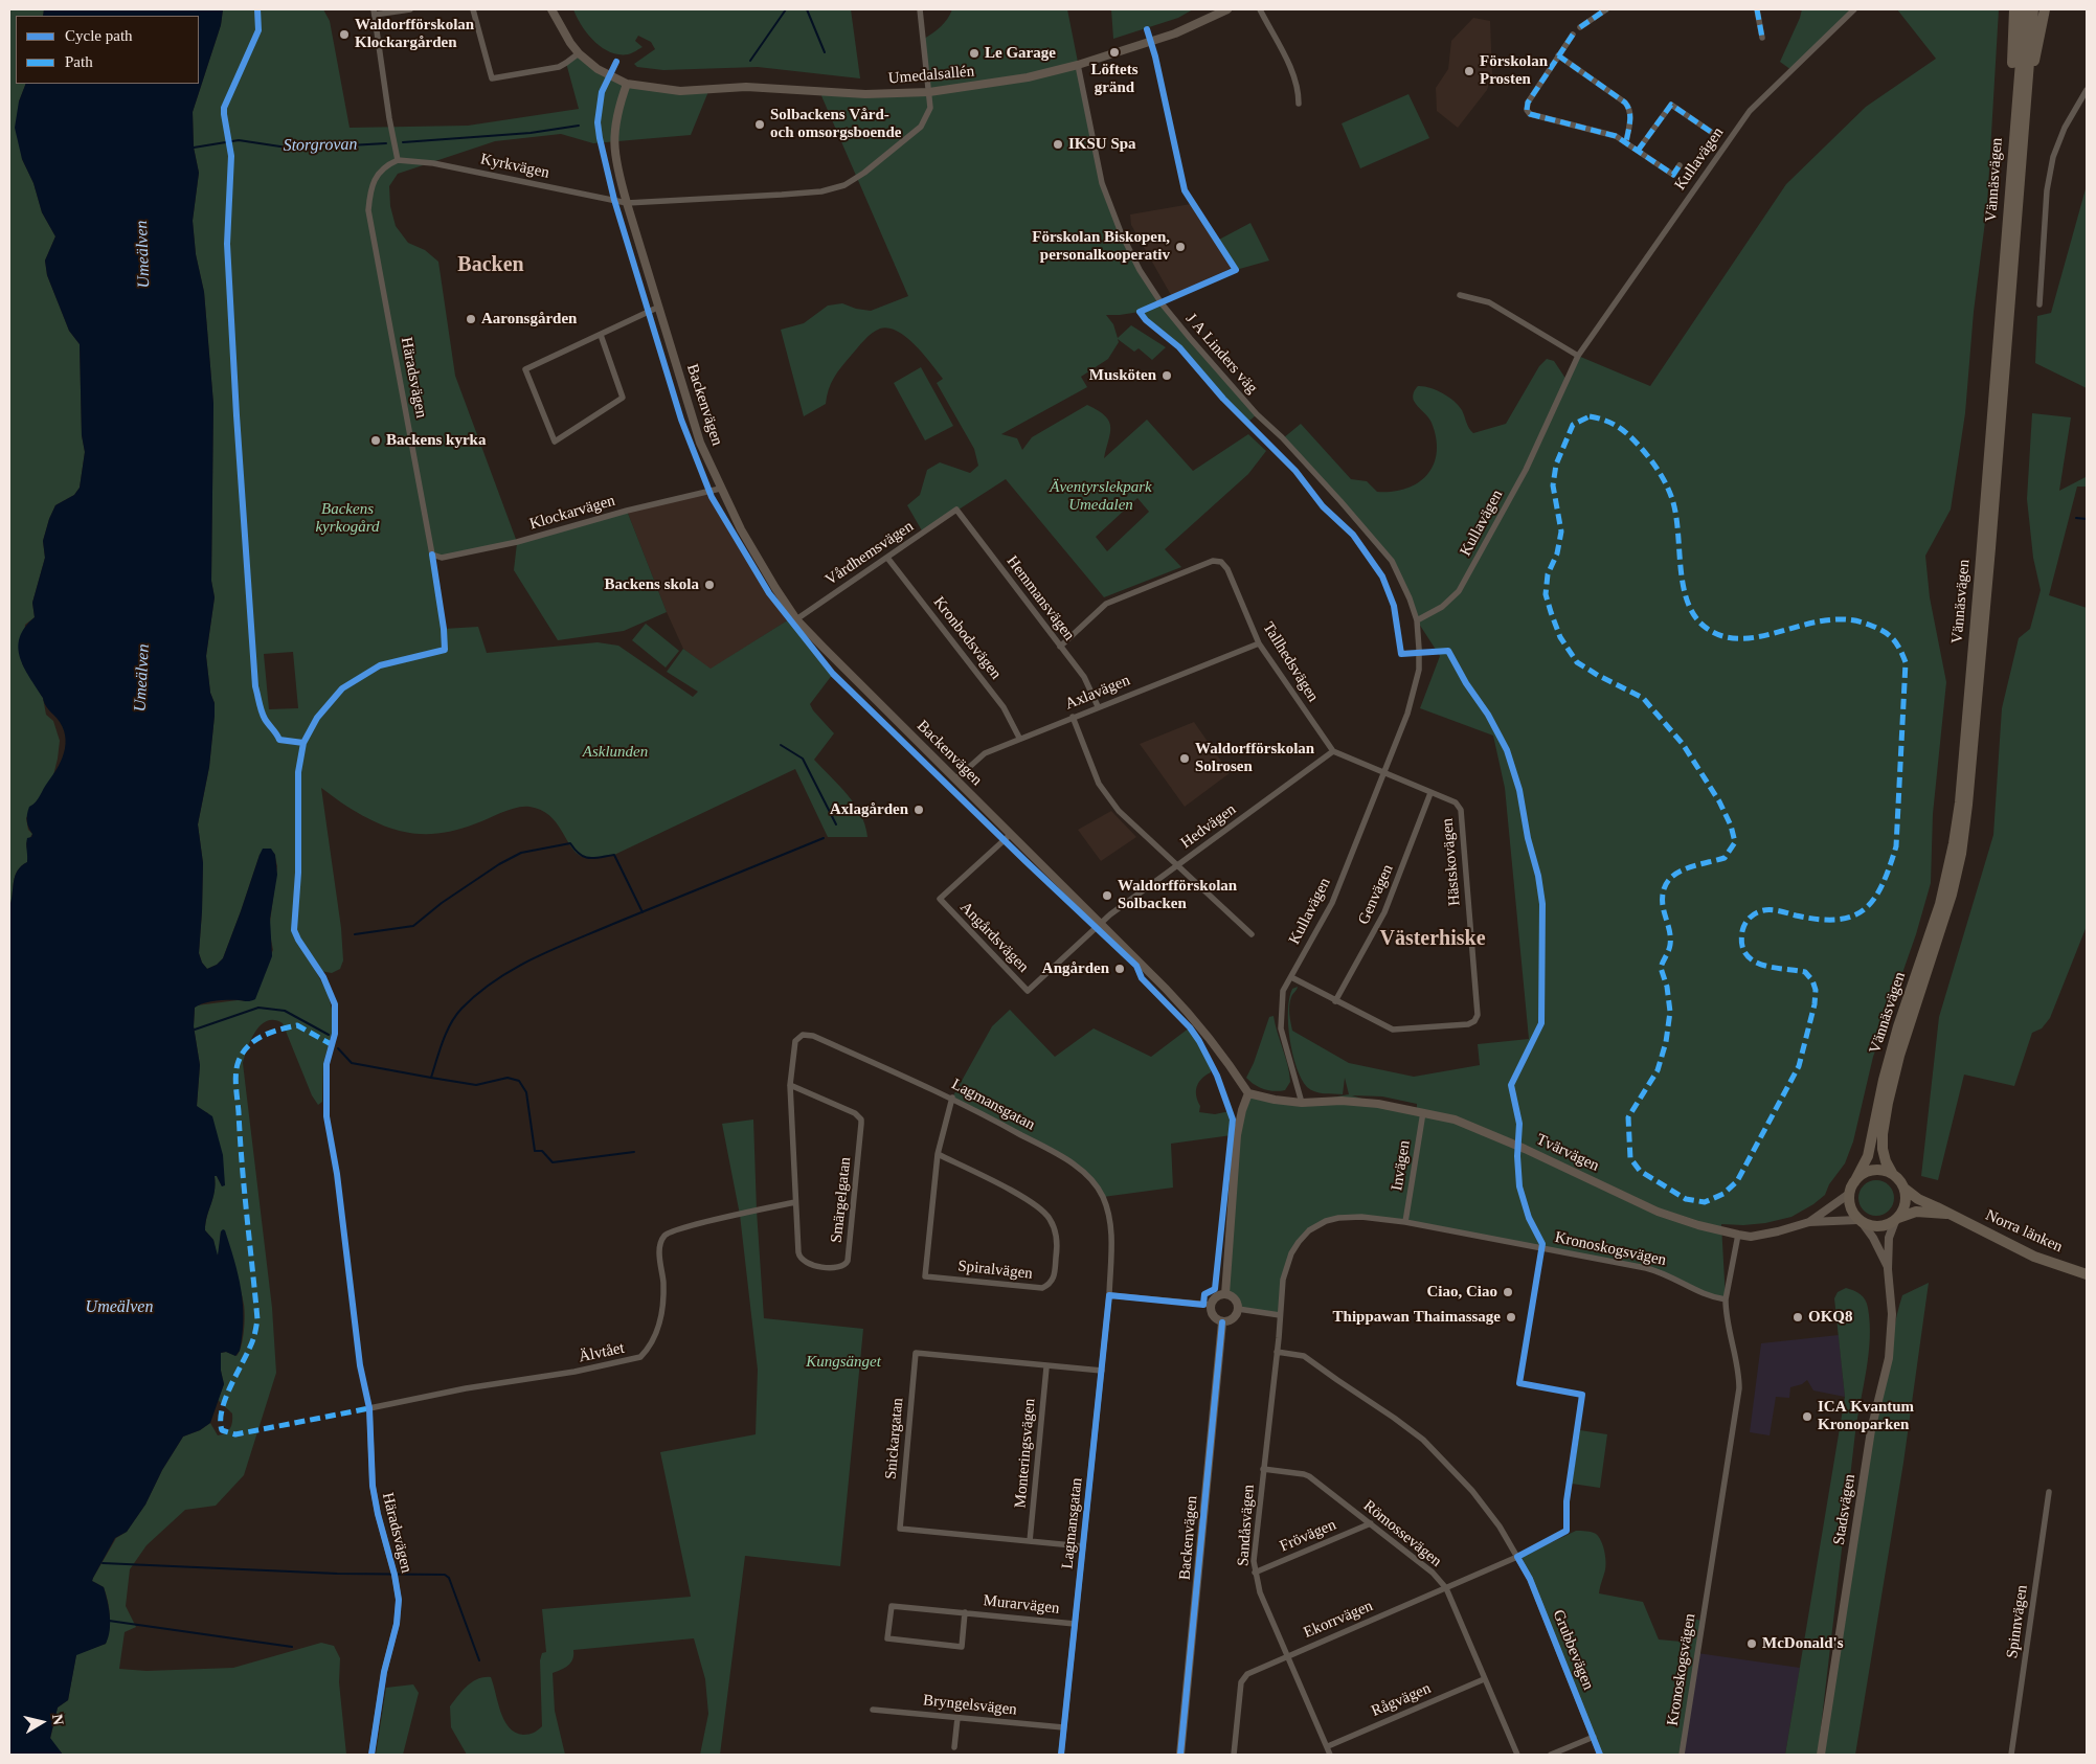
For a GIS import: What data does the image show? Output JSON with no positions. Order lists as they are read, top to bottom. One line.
{"streets":{"highway":["Vännäsvägen","Norra länken"],"street":["Umedalsallén","Kullavägen","Kyrkvägen","J A Linders väg","Häradsvägen","Backenvägen","Klockarvägen","Vårdhemsvägen","Hemmansvägen","Kronbodsvägen","Tallhedsvägen","Axlavägen","Hedvägen","Hästskovägen","Genvägen","Angårdsvägen","Lagmansgatan","Tvärvägen","Invägen","Smärgelgatan","Kronoskogsvägen","Spiralvägen","Älvtået","Snickargatan","Monteringsvägen","Stadsvägen","Sandåsvägen","Römossevägen","Frövägen","Murarvägen","Ekorrvägen","Spinnvägen","Grubbevägen","Rågvägen","Bryngelsvägen"]},"crossings":[["Umedalsallén","J A Linders väg"],["Umedalsallén","Backenvägen"],["Kullavägen","J A Linders väg"],["Kullavägen","Hästskovägen"],["Kullavägen","Tvärvägen"],["Kyrkvägen","Häradsvägen"],["Kyrkvägen","Backenvägen"],["Vännäsvägen","Tvärvägen"],["Vännäsvägen","Norra länken"],["Vännäsvägen","Stadsvägen"],["Häradsvägen","Klockarvägen"],["Häradsvägen","Älvtået"],["Backenvägen","Klockarvägen"],["Backenvägen","Vårdhemsvägen"],["Backenvägen","Axlavägen"],["Backenvägen","Hedvägen"],["Backenvägen","Angårdsvägen"],["Backenvägen","Tvärvägen"],["Vårdhemsvägen","Hemmansvägen"],["Vårdhemsvägen","Kronbodsvägen"],["Hemmansvägen","Tallhedsvägen"],["Hemmansvägen","Axlavägen"],["Kronbodsvägen","Axlavägen"],["Tallhedsvägen","Axlavägen"],["Tallhedsvägen","Hedvägen"],["Hedvägen","Angårdsvägen"],["Hästskovägen","Genvägen"],["Lagmansgatan","Smärgelgatan"],["Lagmansgatan","Spiralvägen"],["Lagmansgatan","Snickargatan"],["Lagmansgatan","Murarvägen"],["Lagmansgatan","Bryngelsvägen"],["Tvärvägen","Invägen"],["Tvärvägen","Norra länken"],["Tvärvägen","Stadsvägen"],["Invägen","Kronoskogsvägen"],["Smärgelgatan","Älvtået"],["Norra länken","Stadsvägen"],["Kronoskogsvägen","Sandåsvägen"],["Snickargatan","Monteringsvägen"],["Sandåsvägen","Römossevägen"],["Sandåsvägen","Frövägen"],["Sandåsvägen","Ekorrvägen"],["Sandåsvägen","Grubbevägen"],["Sandåsvägen","Rågvägen"],["Römossevägen","Frövägen"],["Römossevägen","Ekorrvägen"],["Römossevägen","Rågvägen"],["Ekorrvägen","Grubbevägen"]],"districts":["Backen","Västerhiske"],"water":["Storgrovan","Umeälven"],"parks":["Äventyrslekpark Umedalen","Backens kyrkogård","Asklunden","Kungsänget"],"places":["Waldorfförskolan Klockargården","Löftets gränd","Le Garage","Förskolan Prosten","Solbackens Vård- och omsorgsboende","IKSU Spa","Förskolan Biskopen, personalkooperativ","Aaronsgården","Musköten","Backens kyrka","Backens skola","Waldorfförskolan Solrosen","Axlagården","Waldorfförskolan Solbacken","Angården","Ciao, Ciao","Thippawan Thaimassage","OKQ8","ICA Kvantum Kronoparken","McDonald's"],"legend":["Cycle path","Path"],"north":"right"}
